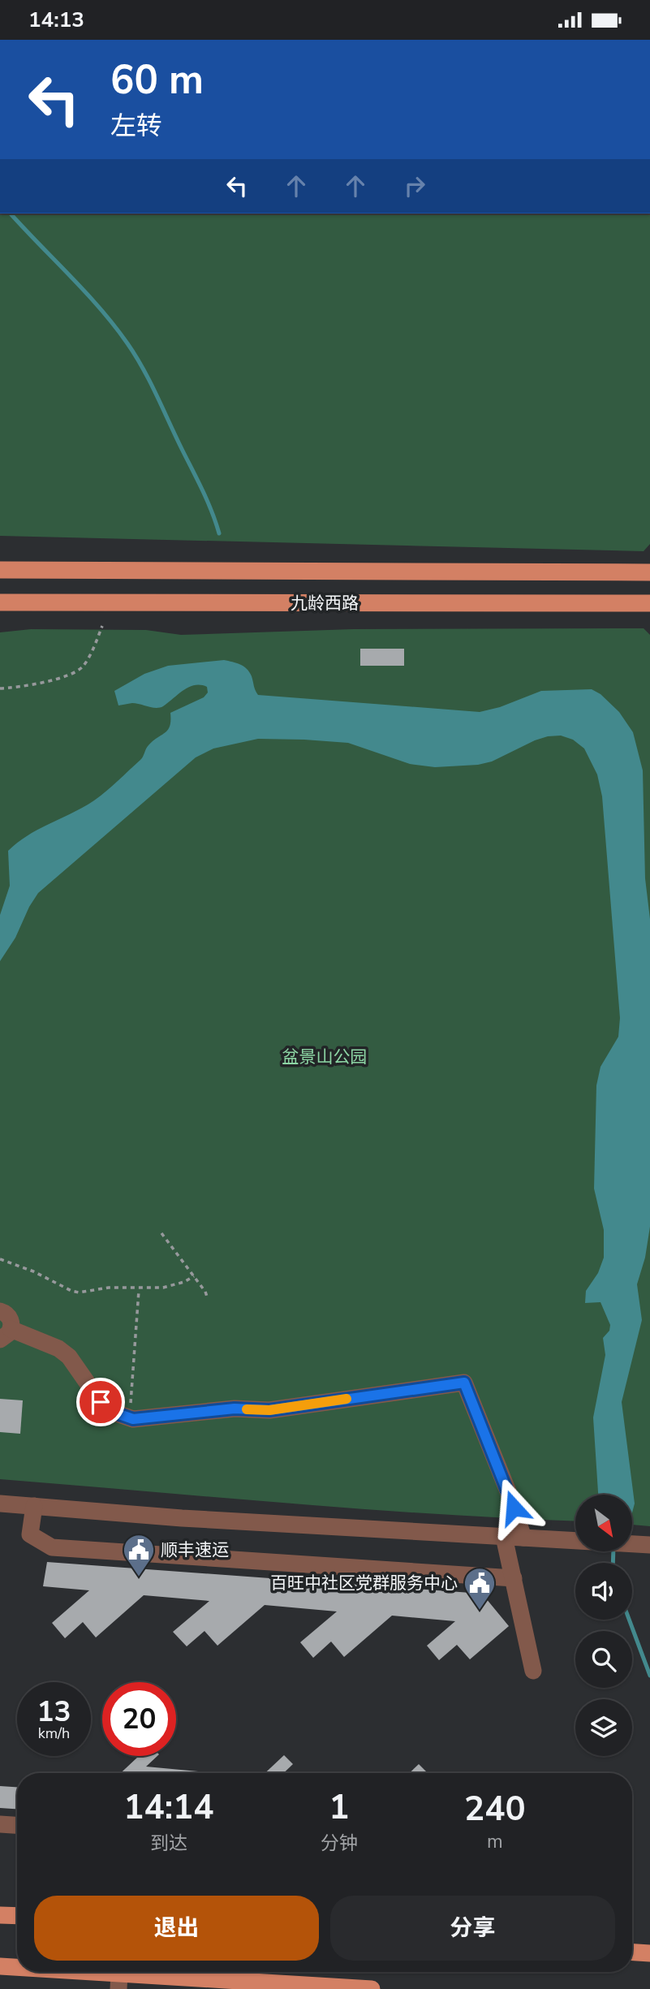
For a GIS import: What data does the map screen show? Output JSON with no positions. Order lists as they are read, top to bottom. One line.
{"streets":{"main road":["九龄西路"]},"parks":["盆景山公园"],"places":{"public building":["顺丰速运","百旺中社区党群服务中心"]},"north":"bottom right","page":{"status":"14:13","turn":["60 m","左转"],"speed":"13 km/h","limit":"20","eta":["14:14","到达","1","分钟","240","m"],"buttons":["退出","分享"]}}
